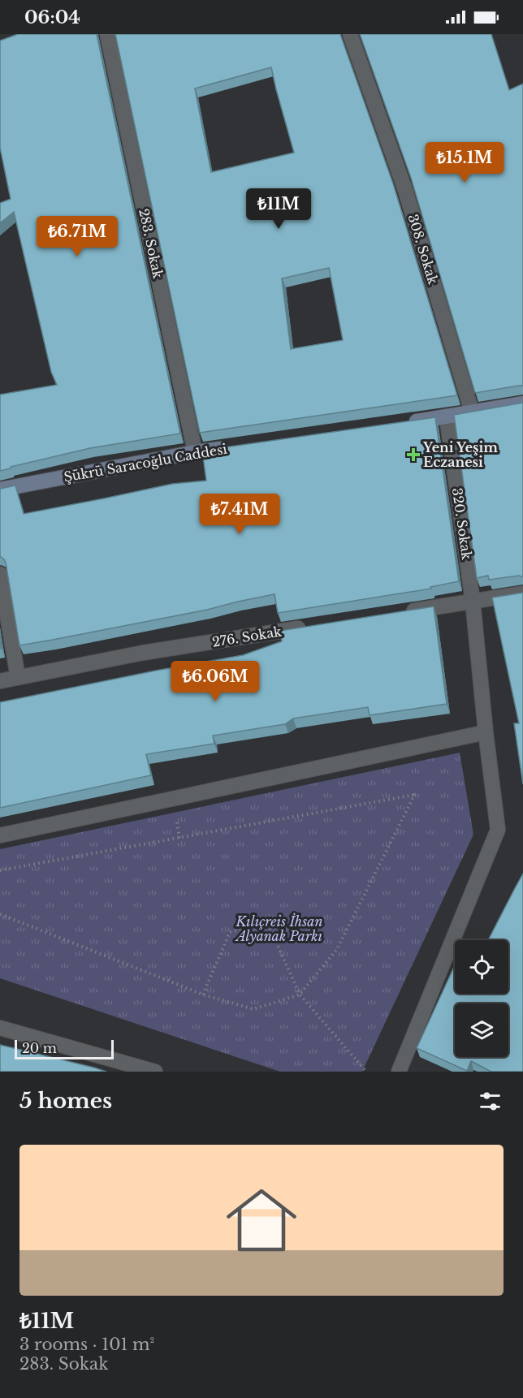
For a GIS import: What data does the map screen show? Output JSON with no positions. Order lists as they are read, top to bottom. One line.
{"streets":{"street":["283. Sokak","308. Sokak","Şükrü Saracoğlu Caddesi","320. Sokak","276. Sokak"]},"crossings":[["283. Sokak","Şükrü Saracoğlu Caddesi"]],"parks":["Kılıçreis İhsan Alyanak Parkı"],"places":{"health":["Yeni Yeşim Eczanesi"]},"scale_bar":"20 m","page":{"status":"06:04","price":["₺15.1M","₺11M","₺6.71M","₺7.41M","₺6.06M"],"scale":"20 m","heading":"5 homes","list":[{"name":"₺11M","note":"3 rooms · 101 m² · 283. Sokak"}]}}
